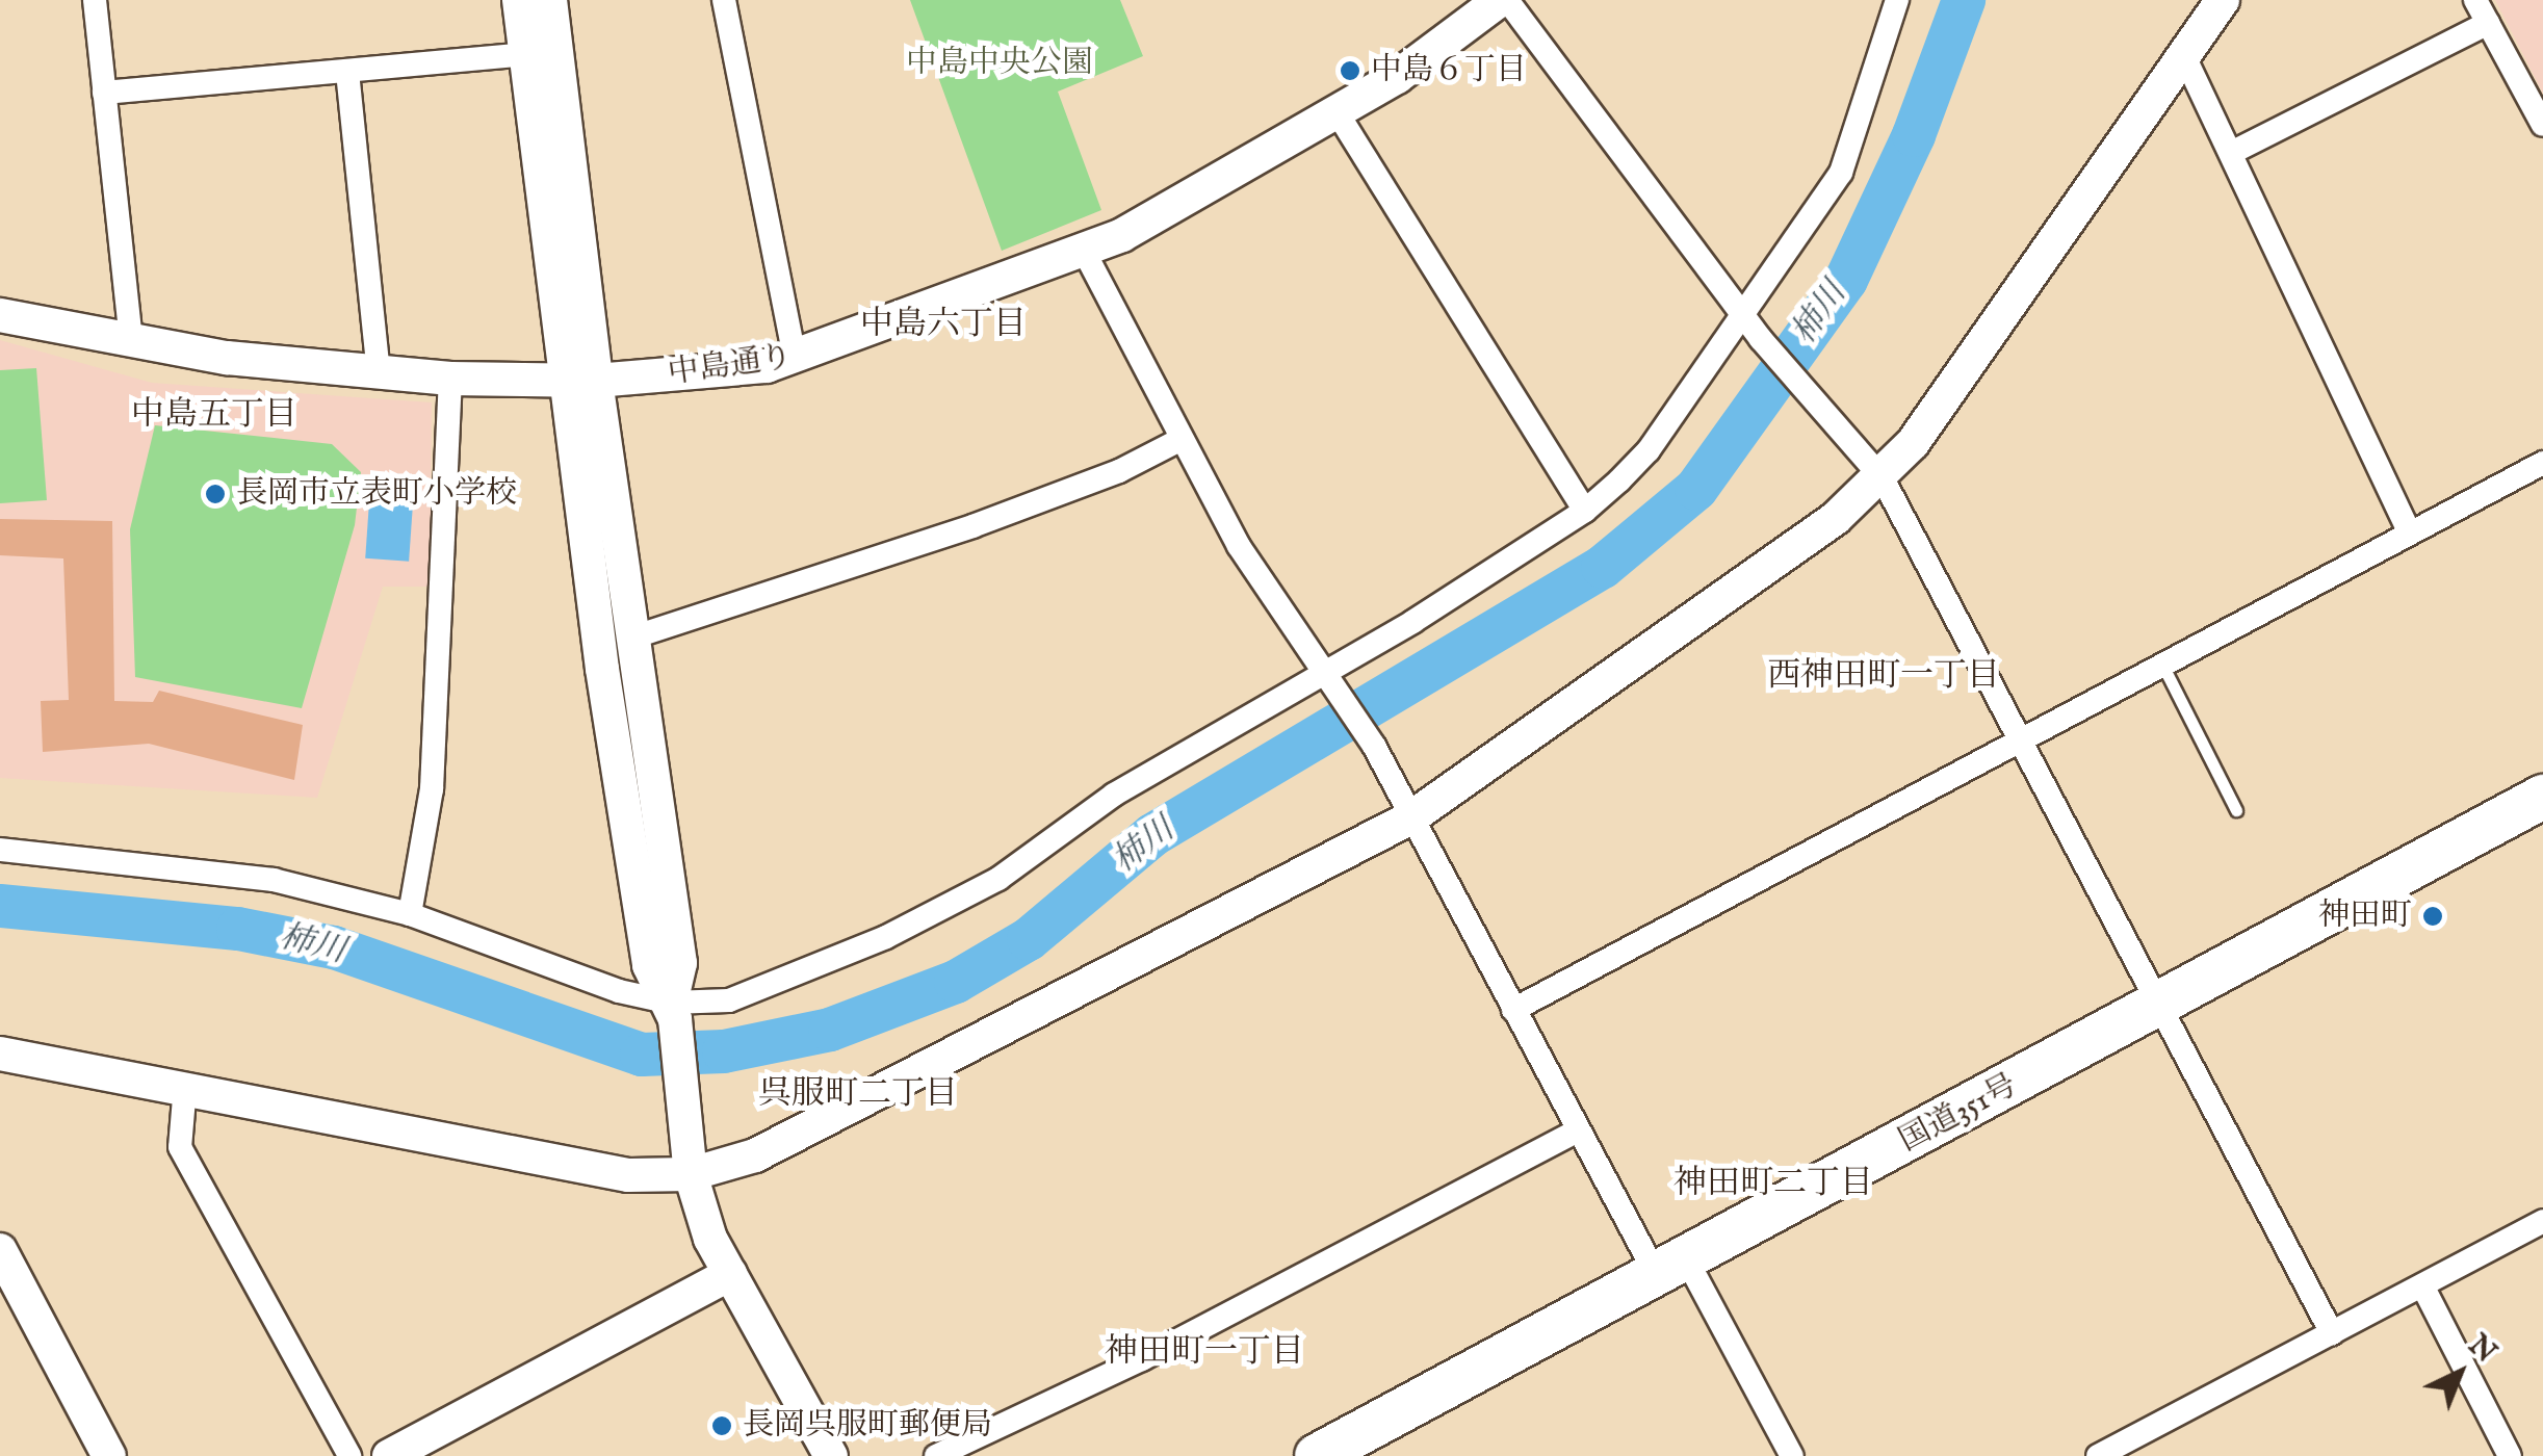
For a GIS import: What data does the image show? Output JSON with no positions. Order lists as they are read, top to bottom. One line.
{"streets":{"highway":["国道351号"],"street":["中島通り"]},"districts":["中島六丁目","中島五丁目","西神田町一丁目","呉服町二丁目","神田町二丁目","神田町一丁目"],"water":["柿川"],"parks":["中島中央公園"],"places":["中島６丁目","長岡市立表町小学校","神田町","長岡呉服町郵便局"],"north":"top right"}
